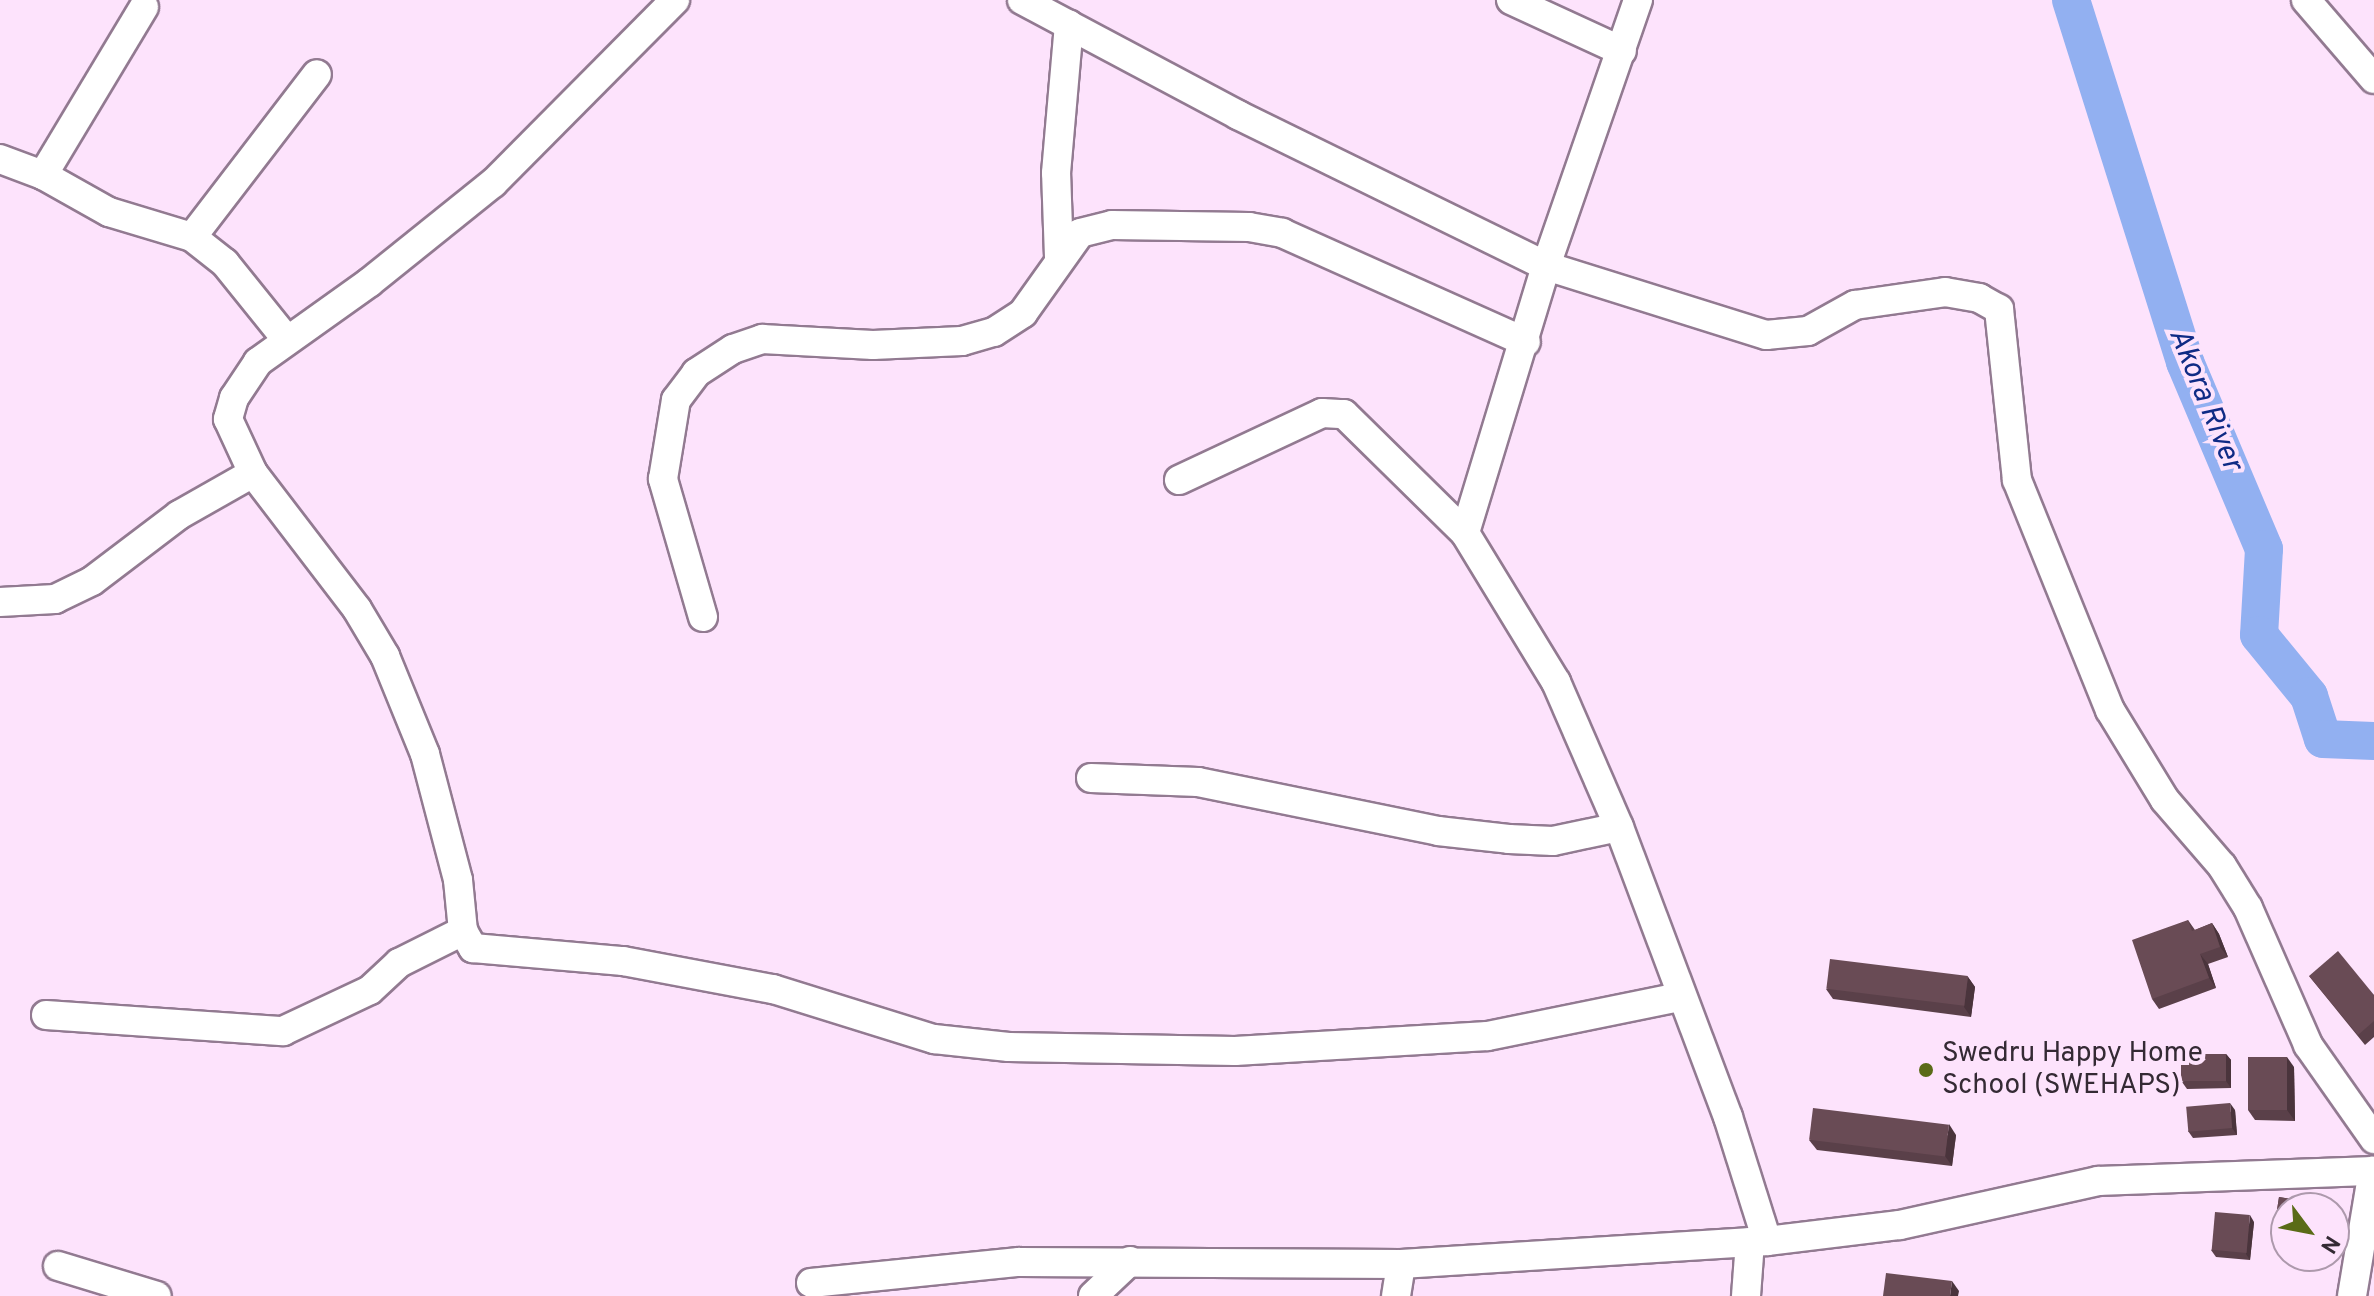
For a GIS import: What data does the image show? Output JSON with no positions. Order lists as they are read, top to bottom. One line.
{"water":["Akora River"],"places":["Swedru Happy Home School (SWEHAPS)"],"north":"bottom right"}
